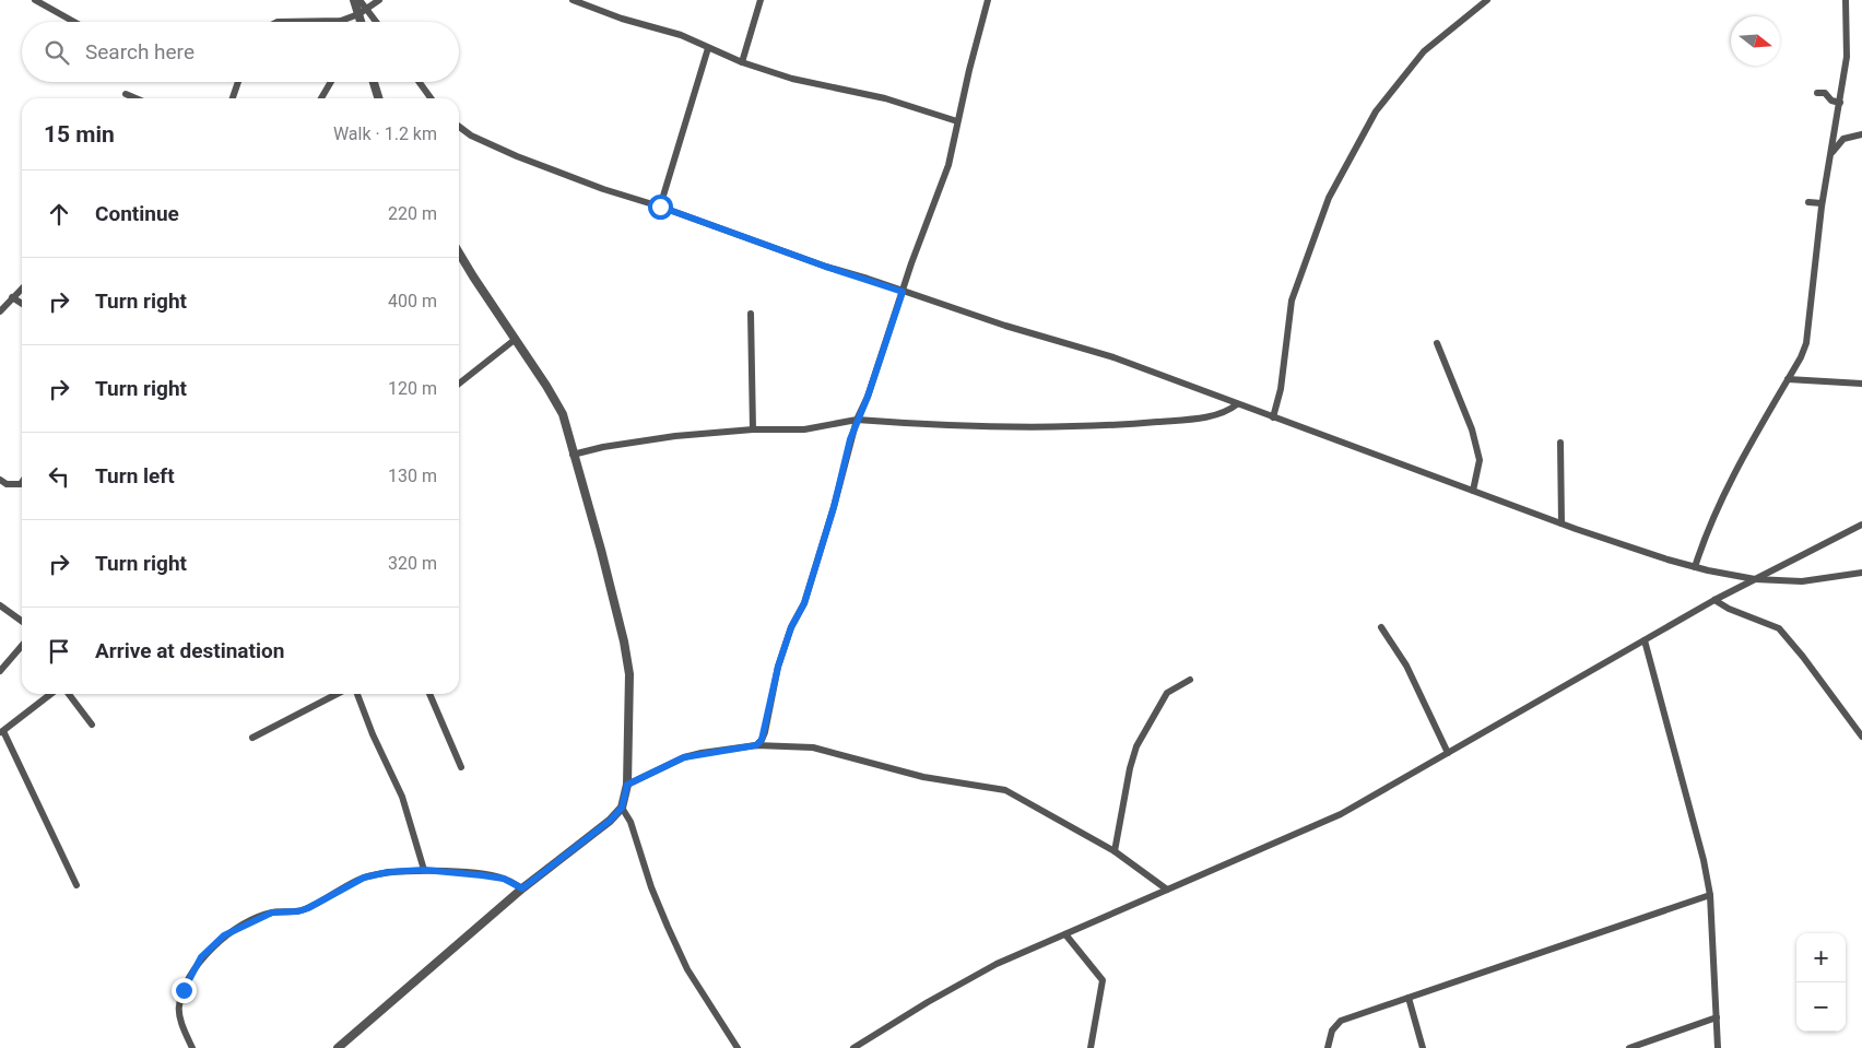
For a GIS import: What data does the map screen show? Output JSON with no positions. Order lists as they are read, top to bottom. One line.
{"north":"right","page":{"search":"Search here","heading":["15 min","Walk · 1.2 km"],"list":[["Continue","220 m"],["Turn right","400 m"],["Turn right","120 m"],["Turn left","130 m"],["Turn right","320 m"],"Arrive at destination"],"map_buttons":["+","−"]}}
